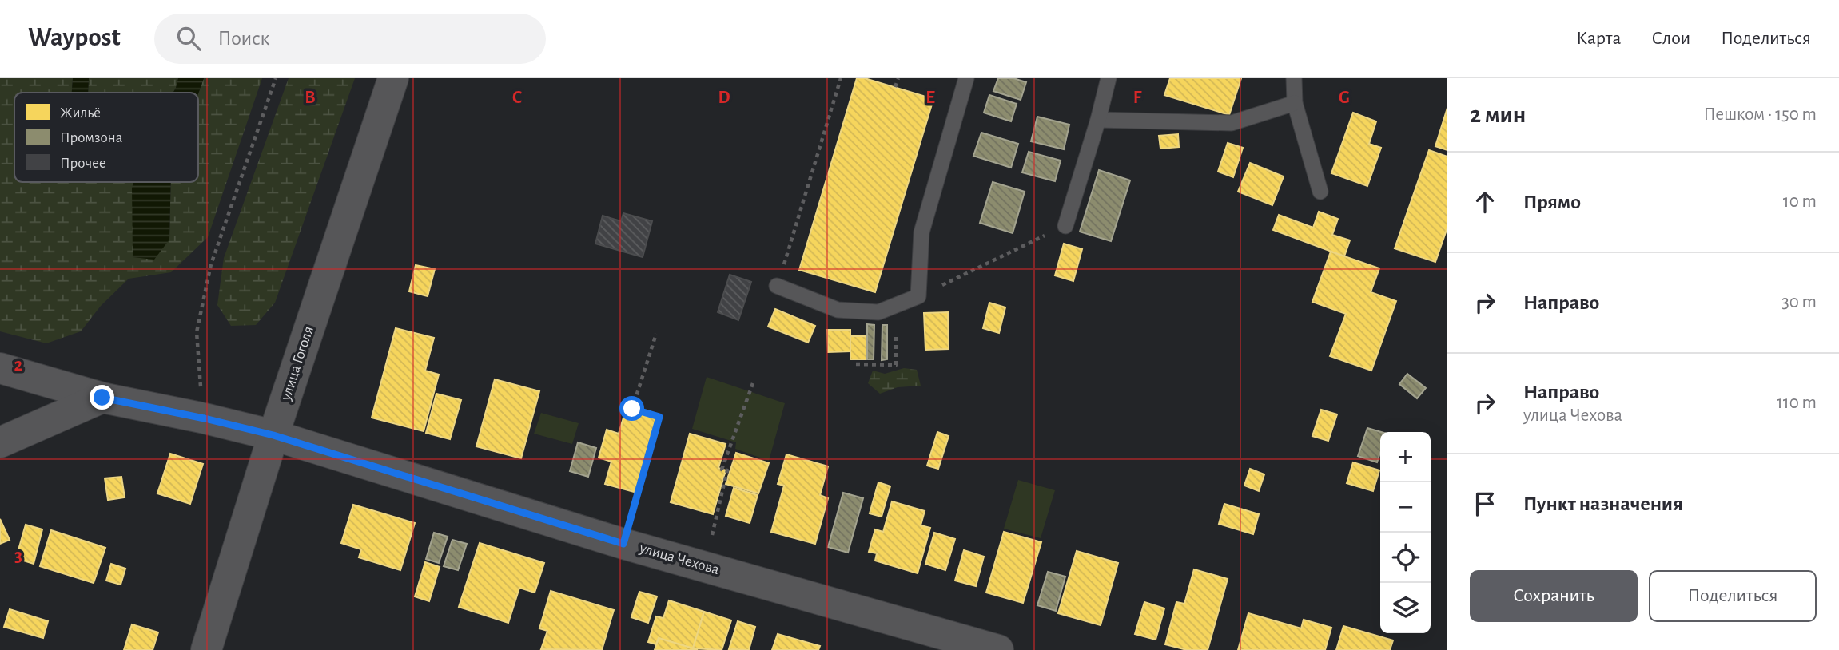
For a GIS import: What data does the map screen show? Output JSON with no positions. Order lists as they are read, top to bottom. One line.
{"streets":{"street":["улица Гоголя","улица Чехова"]},"crossings":[["улица Гоголя","улица Чехова"]],"legend":["Жильё","Промзона","Прочее"],"page":{"header":"Waypost","search":"Поиск","nav":["Карта","Слои","Поделиться"],"heading":["2 мин","Пешком · 150 m"],"list":[["Прямо","10 m"],["Направо","30 m"],["Направо","улица Чехова","110 m"],"Пункт назначения"],"map_buttons":["+","−"],"buttons":["Сохранить","Поделиться"]},"grid":{"columns":["B","C","D","E","F","G"],"rows":["2","3"]}}
